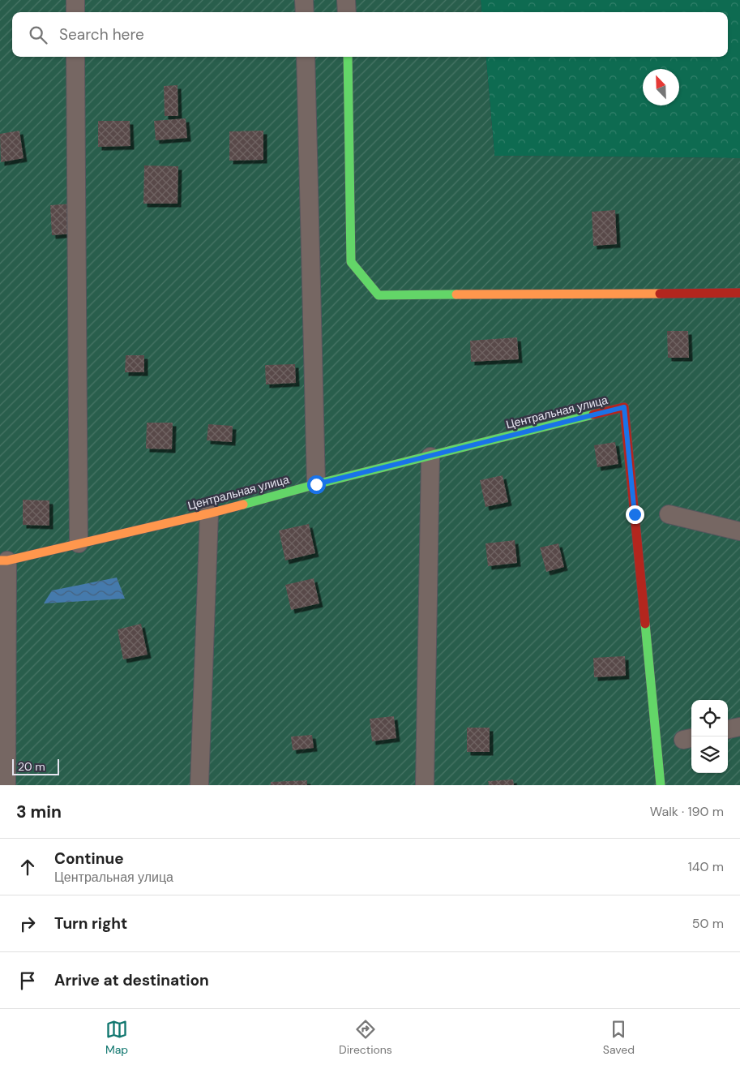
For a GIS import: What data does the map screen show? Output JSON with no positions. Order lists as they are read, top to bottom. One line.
{"streets":{"street":["Центральная улица"]},"scale_bar":"20 m","north":"top left","page":{"search":"Search here","scale":"20 m","heading":["3 min","Walk · 190 m"],"list":[["Continue","Центральная улица","140 m"],["Turn right","50 m"],"Arrive at destination"],"nav":["Map","Directions","Saved"]}}
